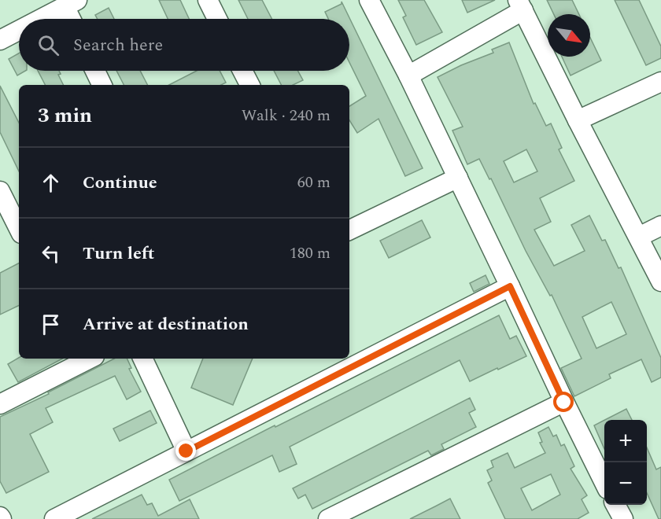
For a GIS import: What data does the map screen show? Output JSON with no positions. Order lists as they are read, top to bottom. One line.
{"north":"bottom right","page":{"search":"Search here","heading":["3 min","Walk · 240 m"],"list":[["Continue","60 m"],["Turn left","180 m"],"Arrive at destination"],"map_buttons":["+","−"]}}
